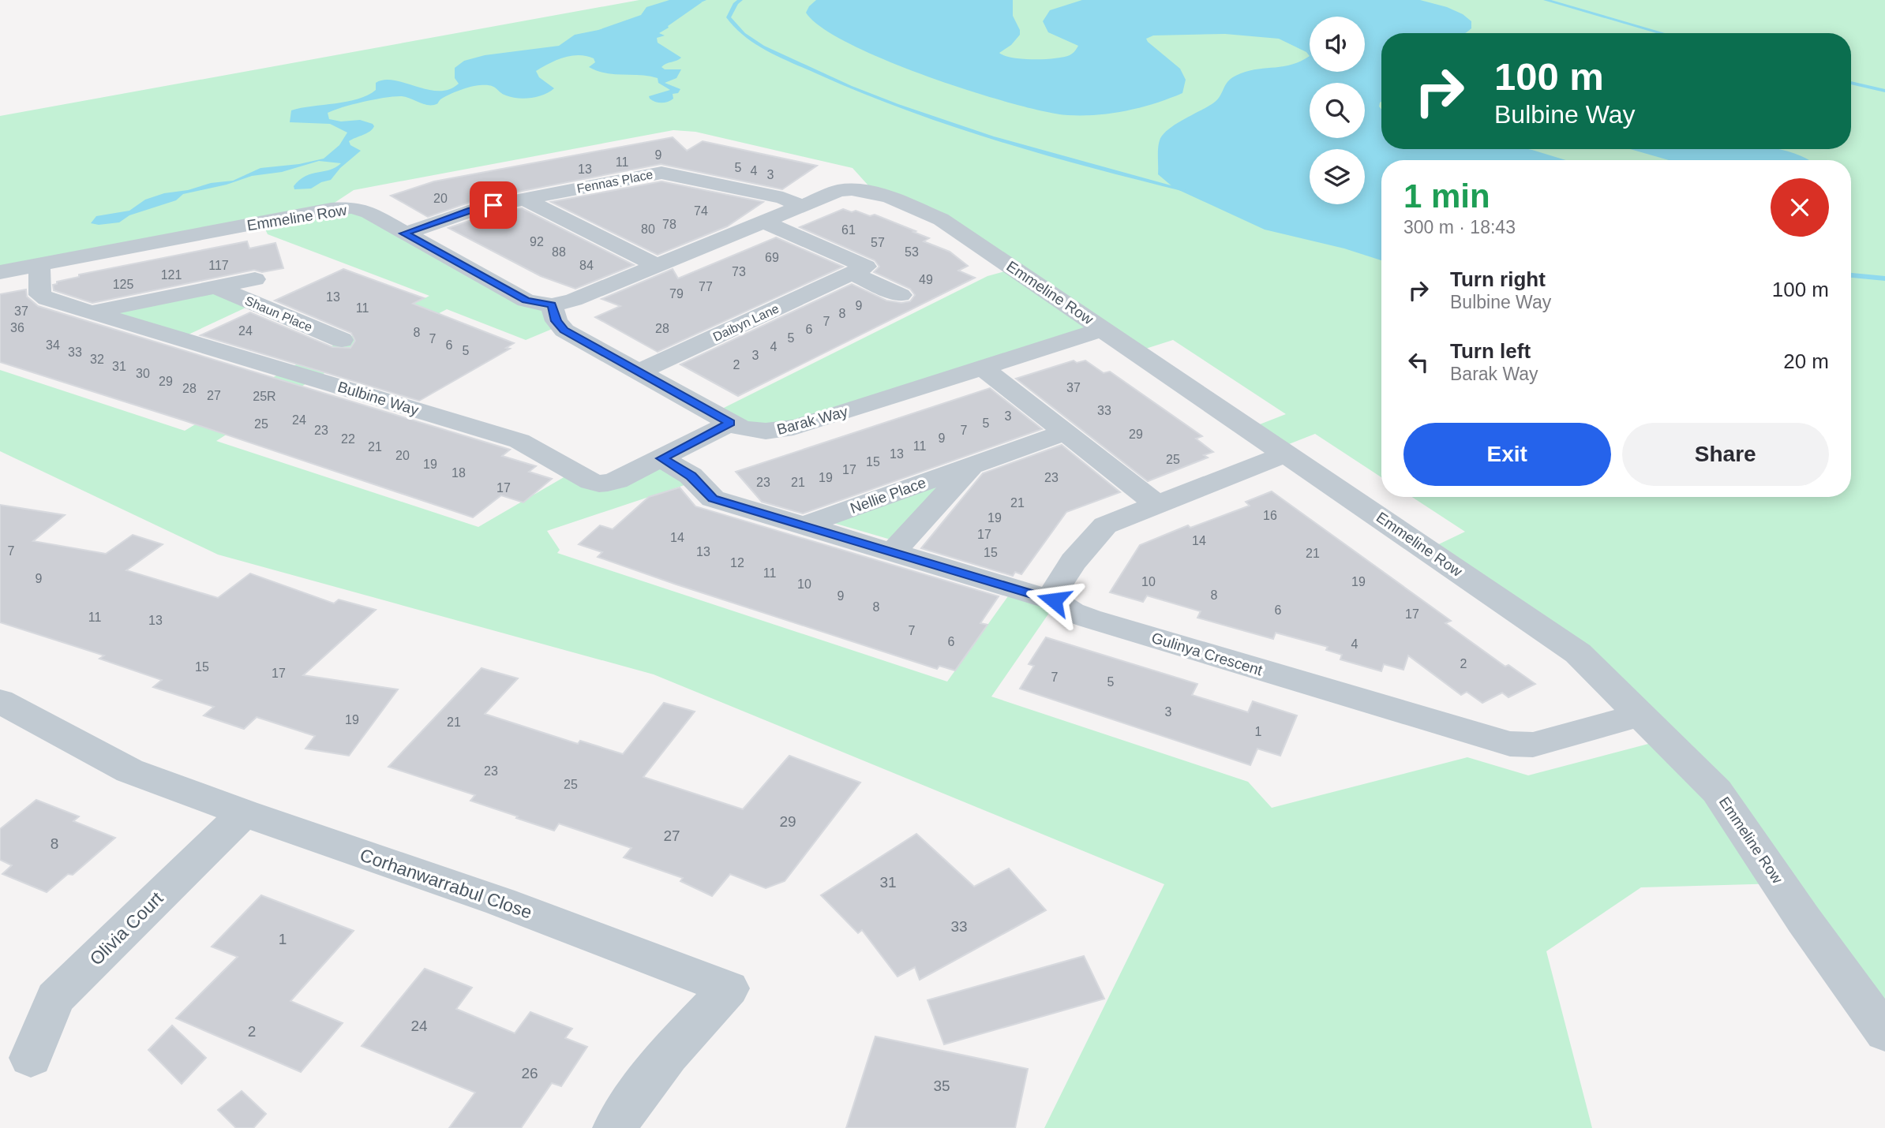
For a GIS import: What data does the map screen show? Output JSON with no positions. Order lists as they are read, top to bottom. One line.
{"streets":{"street":["Fennas Place","Emmeline Row","Shaun Place","Daibyn Lane","Bulbine Way","Barak Way","Nellie Place","Gulinya Crescent","Corhanwarrabul Close","Olivia Court"]},"crossings":[["Fennas Place","Emmeline Row"],["Emmeline Row","Bulbine Way"],["Emmeline Row","Barak Way"],["Emmeline Row","Gulinya Crescent"],["Shaun Place","Bulbine Way"],["Daibyn Lane","Barak Way"],["Bulbine Way","Barak Way"],["Bulbine Way","Gulinya Crescent"],["Nellie Place","Gulinya Crescent"],["Corhanwarrabul Close","Olivia Court"]],"house_numbers":["9","11","5","13","4","3","20","74","78","80","61","92","57","88","53","69","117","84","73","121","49","125","77","79","13","9","11","37","8","7","36","28","6","24","8","5","7","34","6","4","5","33","3","32","2","31","30","29","37","28","27","25R","33","3","24","5","25","23","7","29","9","22","11","21","13","20","25","15","19","17","18","19","23","23","21","17","21","16","19","17","14","14","7","13","15","21","12","11","9","10","19","10","8","9","8","6","17","11","13","7","6","4","2","15","17","7","5","3","19","21","1","23","25","29","27","8","31","33","1","24","2","26","35"],"page":{"turn":["100 m","Bulbine Way"],"heading":["1 min","300 m · 18:43"],"list":[{"name":"Turn right","note":"Bulbine Way","value":"100 m"},{"name":"Turn left","note":"Barak Way","value":"20 m"}],"buttons":["Exit","Share"]}}
